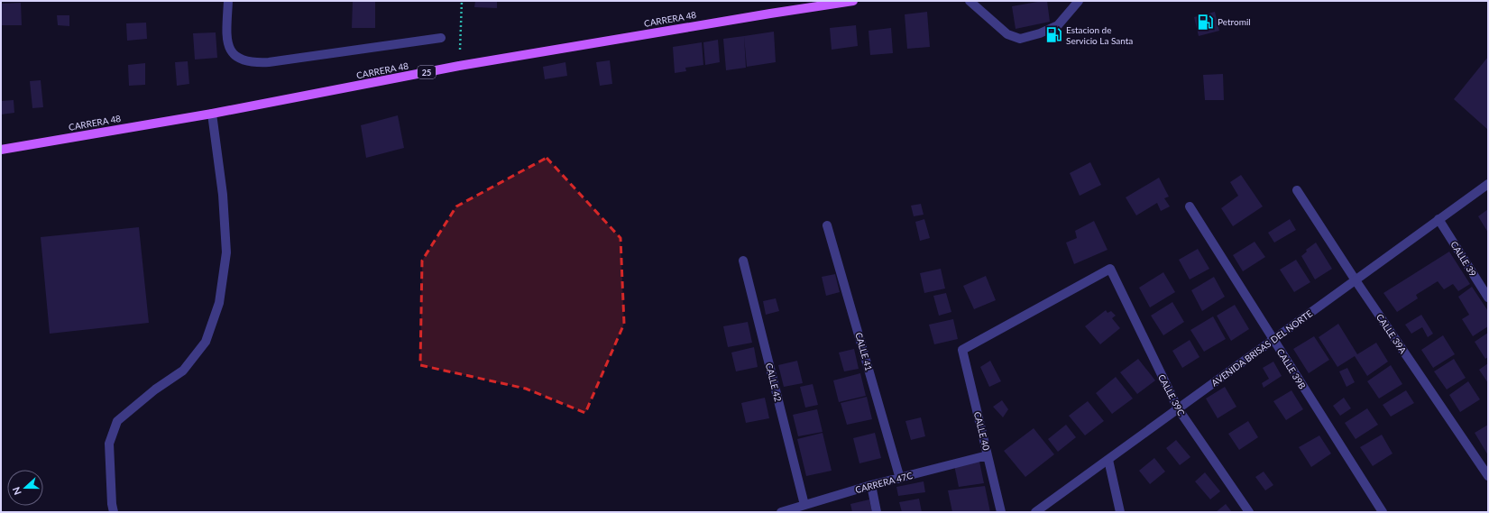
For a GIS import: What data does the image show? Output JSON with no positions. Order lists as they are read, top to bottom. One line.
{"streets":{"main road":["CARRERA 48","25"],"street":["CALLE 39","CALLE 39A","AVENIDA BRISAS DEL NORTE","CALLE 41","CALLE 39B","CALLE 42","CALLE 39C","CALLE 40","CARRERA 47C"]},"crossings":[["CALLE 39","AVENIDA BRISAS DEL NORTE"],["CALLE 39A","AVENIDA BRISAS DEL NORTE"],["AVENIDA BRISAS DEL NORTE","CALLE 39B"],["AVENIDA BRISAS DEL NORTE","CALLE 39C"],["CALLE 41","CARRERA 47C"],["CALLE 42","CARRERA 47C"],["CALLE 39C","CALLE 40"],["CALLE 40","CARRERA 47C"]],"places":{"fuel station":["Petromil","Estacion de Servicio La Santa"]},"north":"left"}
